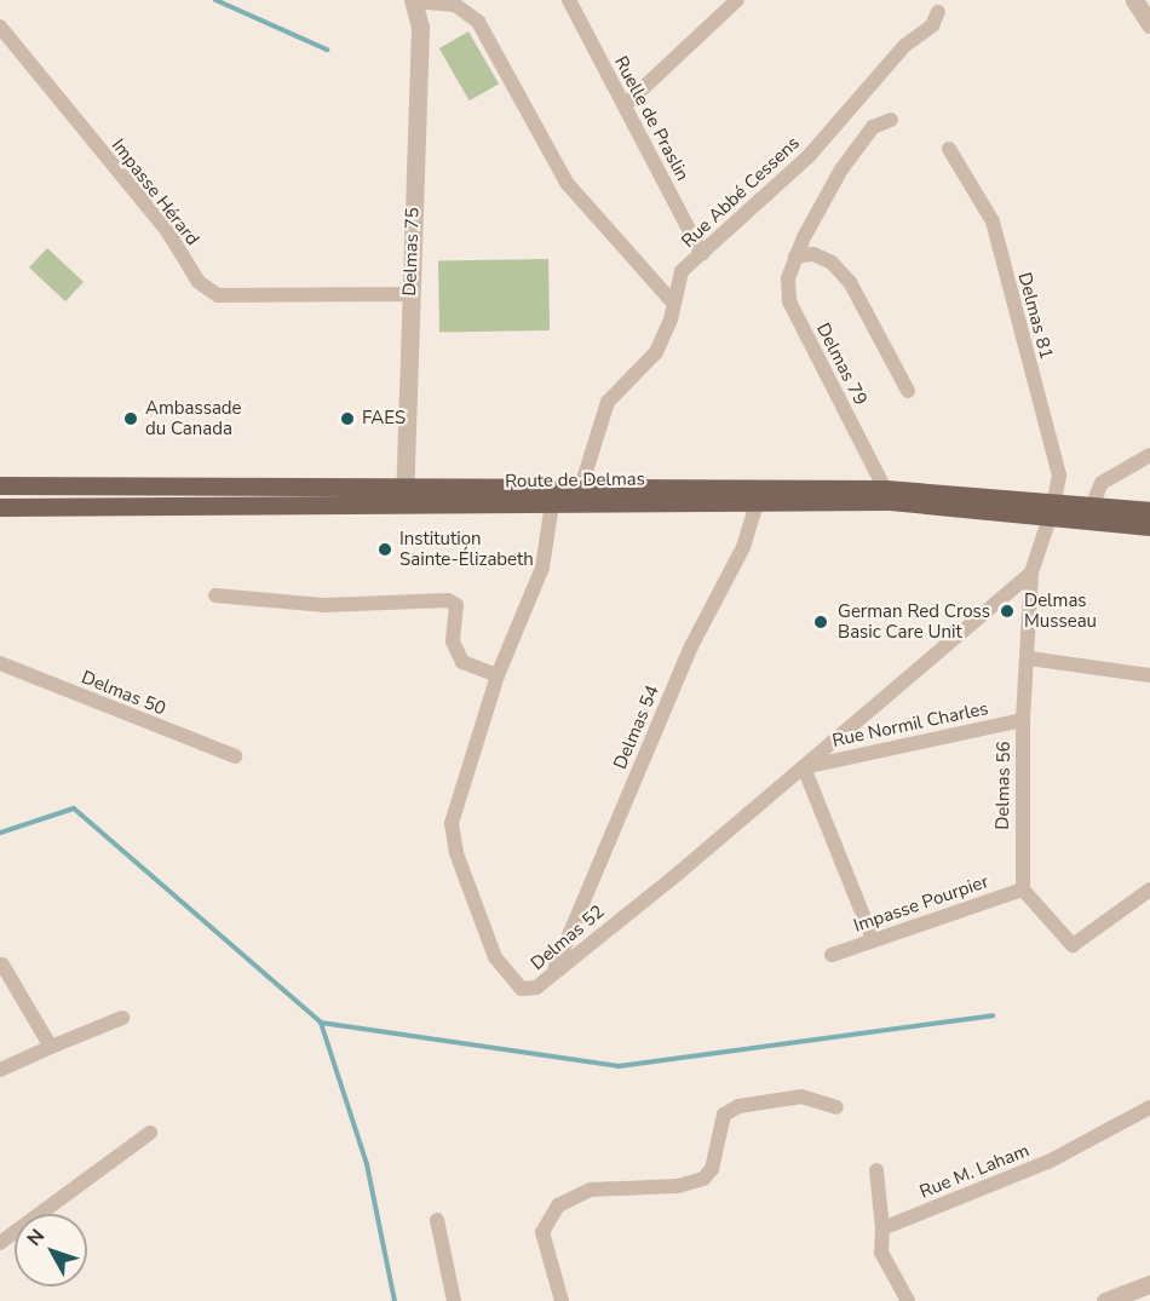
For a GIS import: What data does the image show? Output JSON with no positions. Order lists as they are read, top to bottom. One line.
{"streets":{"main road":["Route de Delmas"],"street":["Ruelle de Praslin","Impasse Hérard","Rue Abbé Cessens","Delmas 75","Delmas 81","Delmas 79","Delmas 50","Rue Normil Charles","Delmas 54","Delmas 56","Impasse Pourpier","Delmas 52","Rue M. Laham"]},"crossings":[["Ruelle de Praslin","Rue Abbé Cessens"],["Impasse Hérard","Delmas 75"],["Rue Abbé Cessens","Route de Delmas"],["Delmas 75","Route de Delmas"],["Delmas 81","Route de Delmas"],["Delmas 81","Delmas 56"],["Delmas 79","Route de Delmas"],["Route de Delmas","Delmas 54"],["Route de Delmas","Delmas 56"],["Route de Delmas","Delmas 52"],["Rue Normil Charles","Delmas 56"],["Rue Normil Charles","Delmas 52"],["Delmas 54","Delmas 52"],["Delmas 56","Impasse Pourpier"],["Delmas 56","Delmas 52"]],"places":["Ambassade du Canada","FAES","Institution Sainte-Élizabeth","Delmas Musseau","German Red Cross Basic Care Unit"],"north":"top left"}
